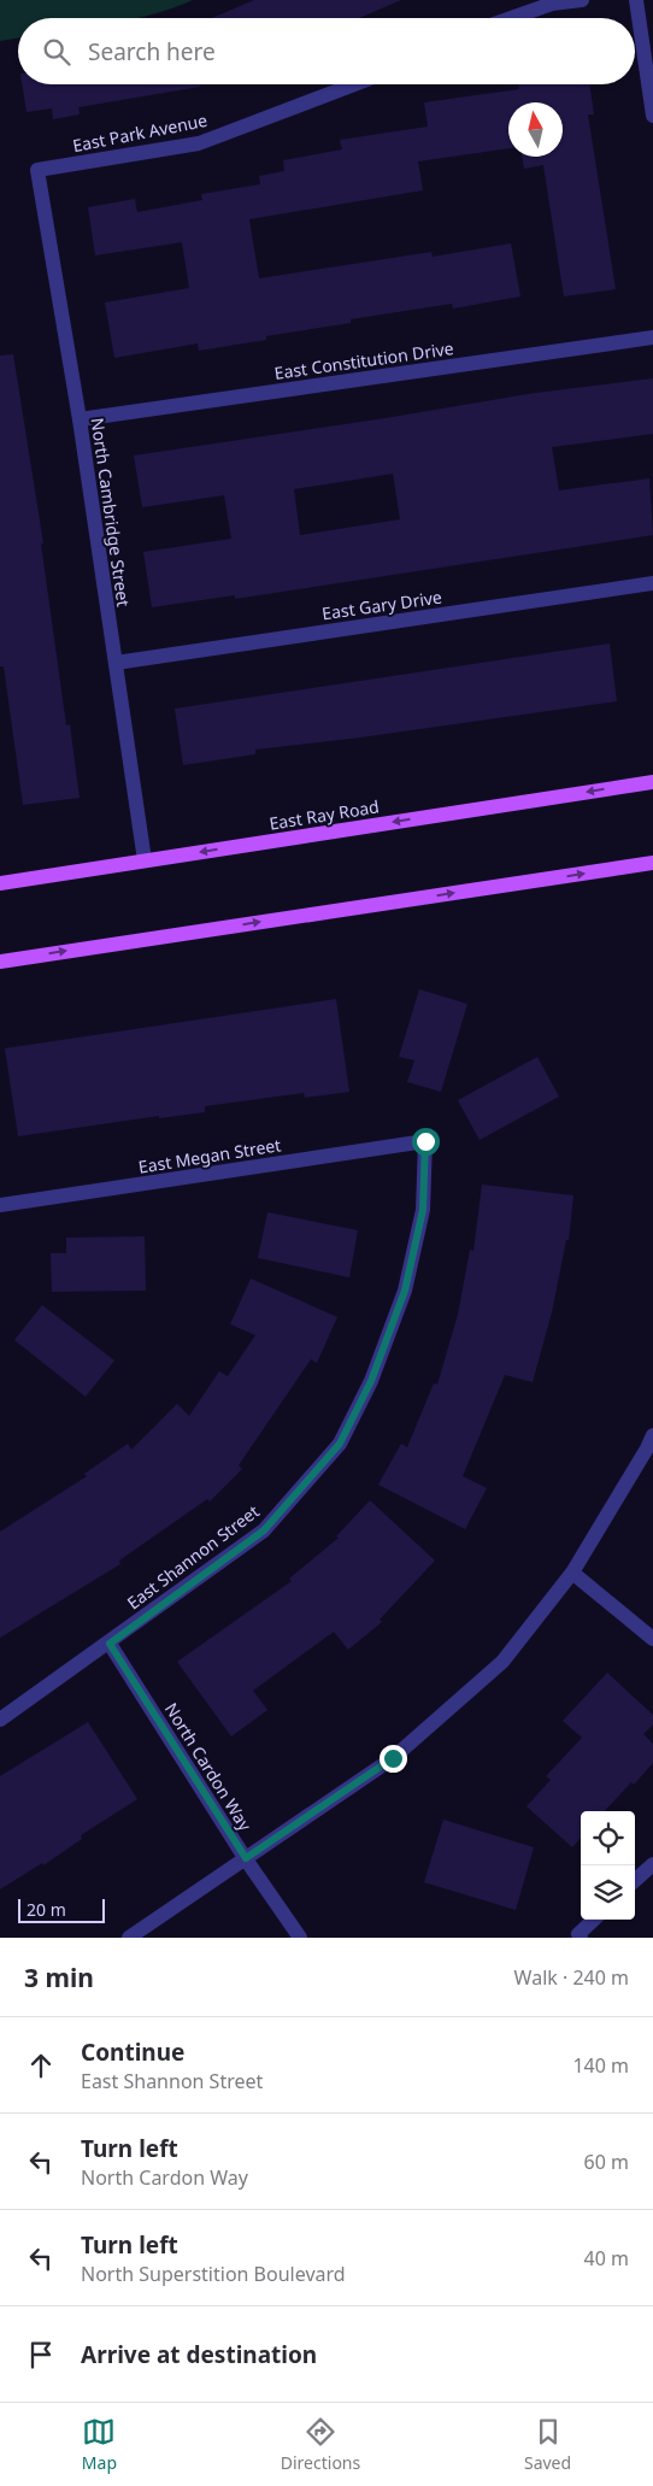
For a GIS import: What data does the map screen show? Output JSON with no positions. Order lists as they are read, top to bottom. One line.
{"streets":{"main road":["East Ray Road"],"street":["East Park Avenue","East Constitution Drive","North Cambridge Street","East Gary Drive","East Megan Street","East Shannon Street","North Cardon Way"]},"crossings":[["East Park Avenue","North Cambridge Street"],["East Constitution Drive","North Cambridge Street"],["North Cambridge Street","East Gary Drive"],["North Cambridge Street","East Ray Road"],["East Megan Street","East Shannon Street"],["East Shannon Street","North Cardon Way"]],"scale_bar":"20 m","north":"top","page":{"search":"Search here","scale":"20 m","heading":["3 min","Walk · 240 m"],"list":[["Continue","East Shannon Street","140 m"],["Turn left","North Cardon Way","60 m"],["Turn left","North Superstition Boulevard","40 m"],"Arrive at destination"],"nav":["Map","Directions","Saved"]}}
